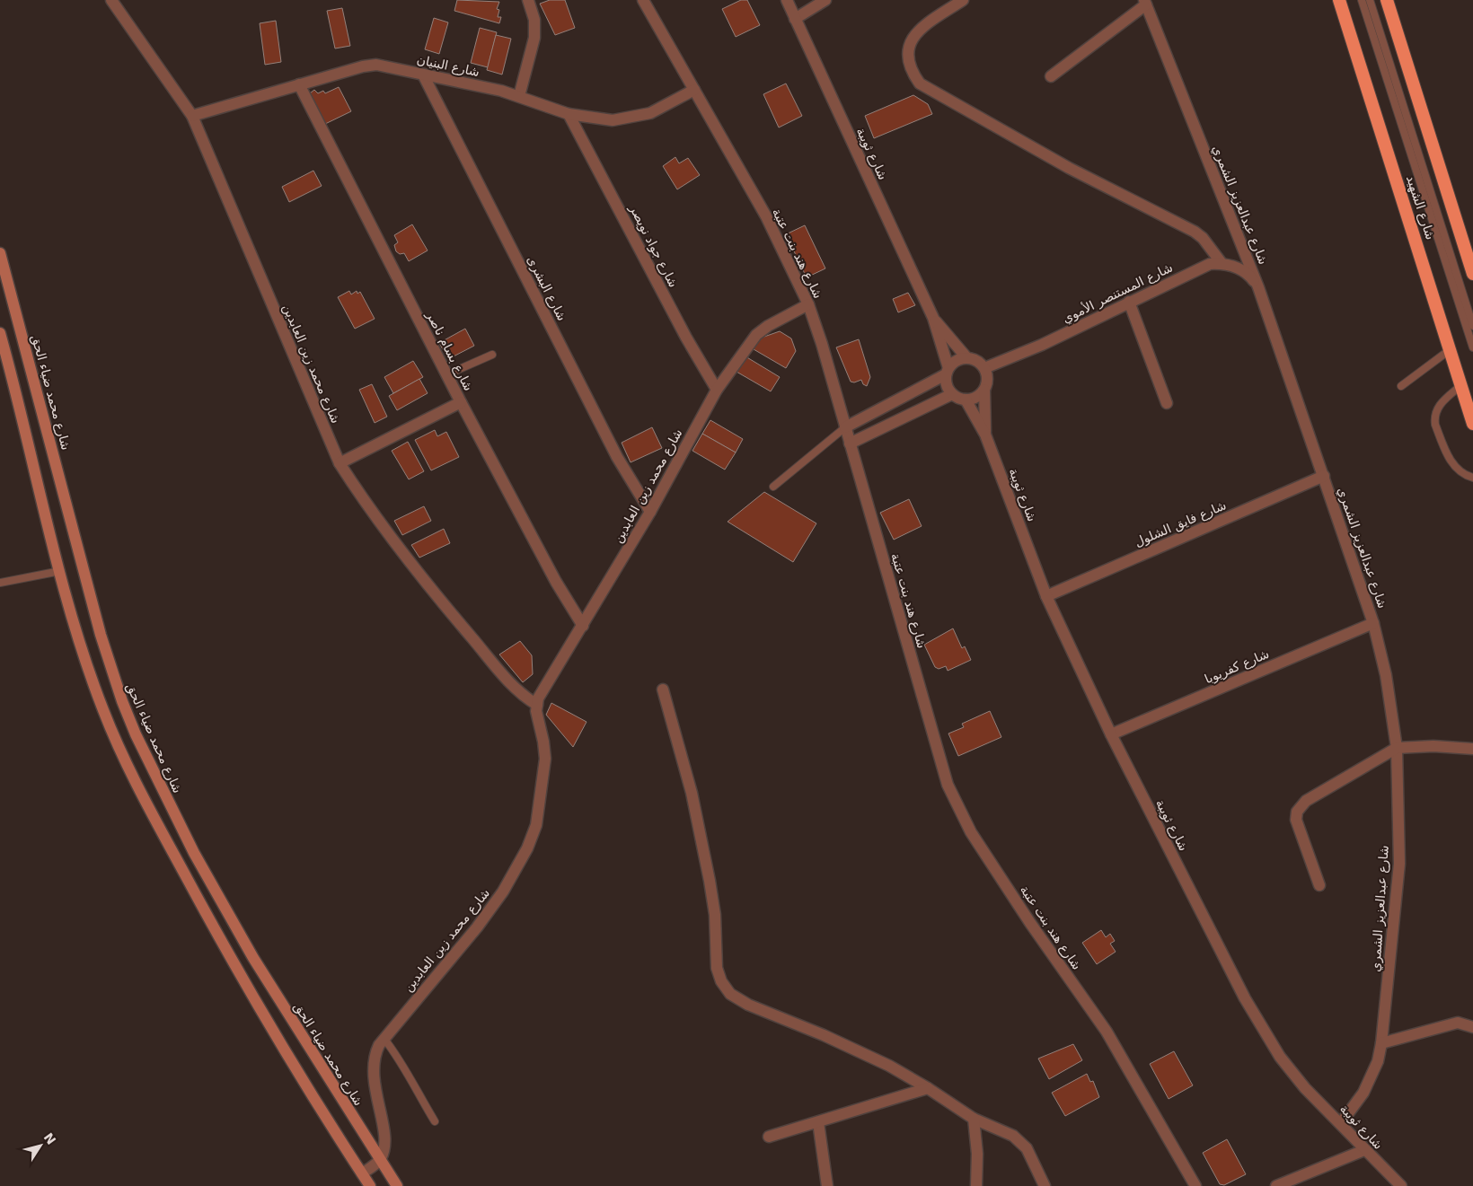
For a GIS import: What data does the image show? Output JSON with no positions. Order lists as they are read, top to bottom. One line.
{"streets":{"highway":["شارع الشهيد"],"main road":["شارع محمد ضياء الحق"],"street":["شارع البنيان","شارع ثويبة","شارع عبدالعزيز الشمري","شارع جواد نويصر","شارع هند بنت عتبة","شارع البشرى","شارع المستنصر الأموي","شارع بسام ناصر","شارع محمد زين العابدين","شارع فايق الشلول","شارع كفريوبا"]},"crossings":[["شارع البنيان","شارع جواد نويصر"],["شارع البنيان","شارع هند بنت عتبة"],["شارع البنيان","شارع البشرى"],["شارع البنيان","شارع بسام ناصر"],["شارع البنيان","شارع محمد زين العابدين"],["شارع ثويبة","شارع عبدالعزيز الشمري"],["شارع ثويبة","شارع المستنصر الأموي"],["شارع ثويبة","شارع فايق الشلول"],["شارع ثويبة","شارع كفريوبا"],["شارع عبدالعزيز الشمري","شارع فايق الشلول"],["شارع عبدالعزيز الشمري","شارع كفريوبا"],["شارع جواد نويصر","شارع محمد زين العابدين"],["شارع هند بنت عتبة","شارع محمد زين العابدين"],["شارع البشرى","شارع محمد زين العابدين"],["شارع بسام ناصر","شارع محمد زين العابدين"],["شارع محمد زين العابدين","شارع محمد ضياء الحق"]],"north":"top right"}
